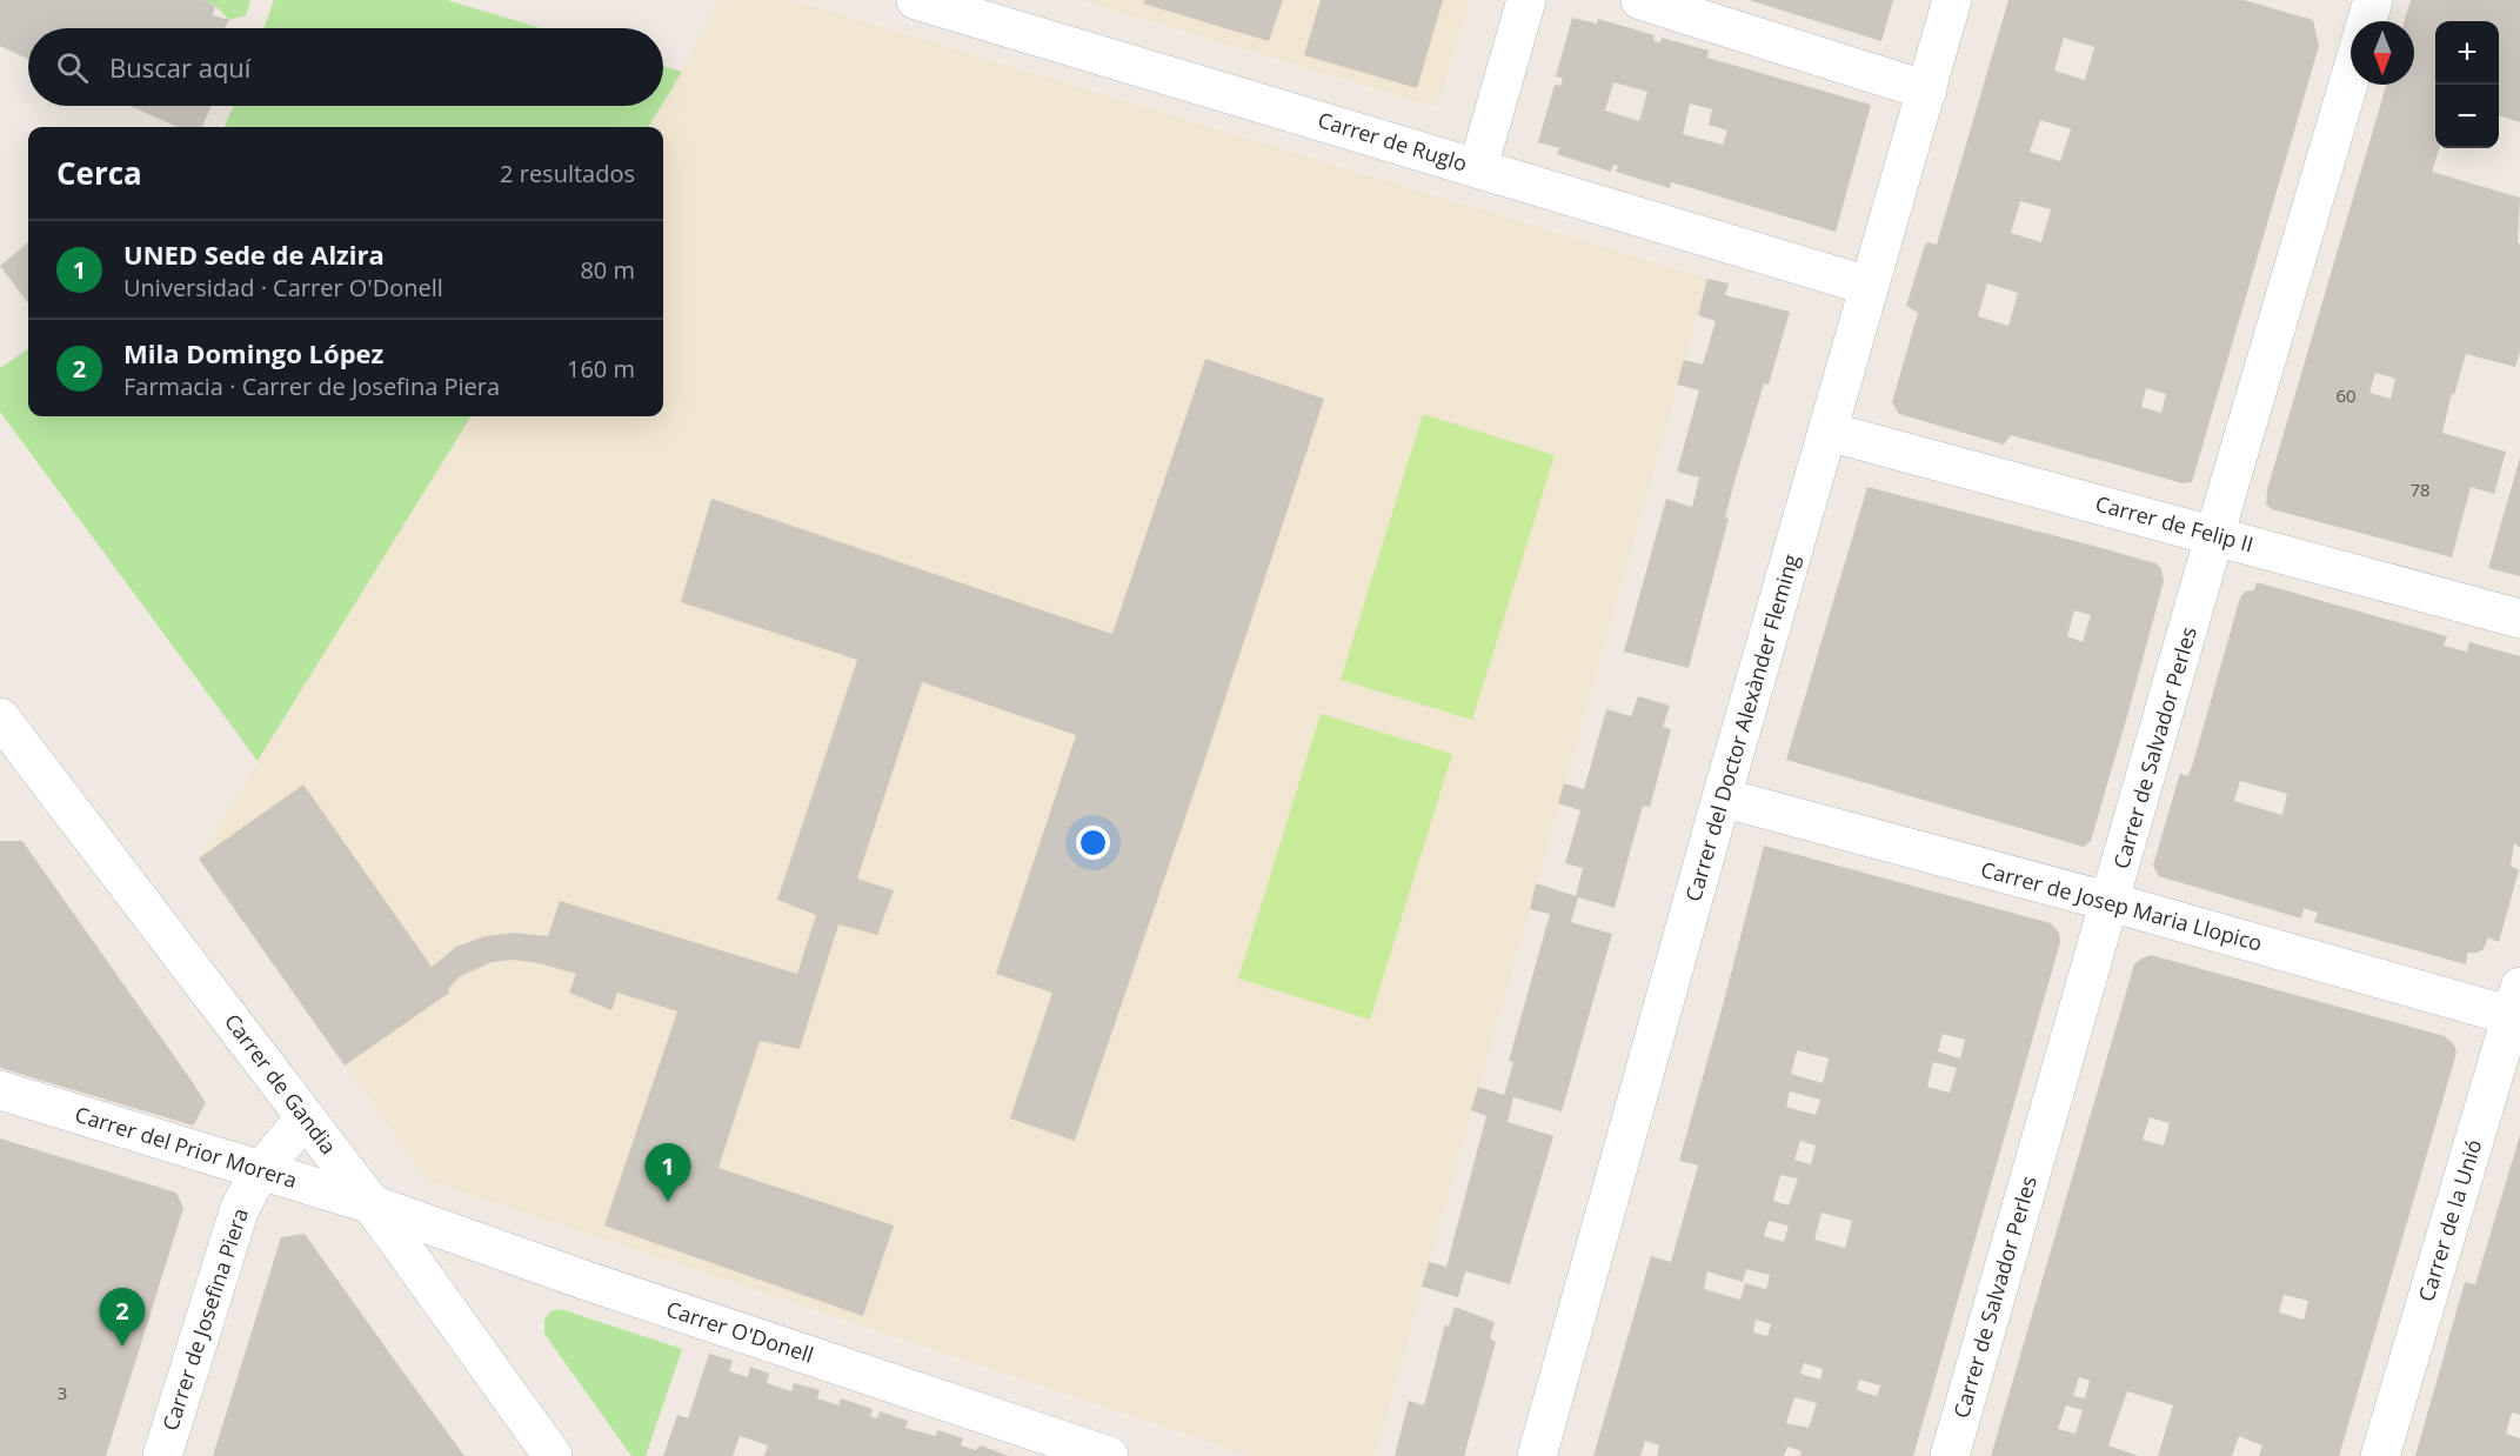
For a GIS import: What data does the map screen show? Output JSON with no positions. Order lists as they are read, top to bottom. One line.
{"streets":{"street":["Carrer de Ruglo","Carrer de Felip II","Carrer del Doctor Alexànder Fleming","Carrer de Salvador Perles","Carrer de Josep Maria Llopico","Carrer de Gandia","Carrer del Prior Morera","Carrer de la Unió","Carrer de Josefina Piera","Carrer O'Donell"]},"crossings":[["Carrer de Ruglo","Carrer del Doctor Alexànder Fleming"],["Carrer de Felip II","Carrer del Doctor Alexànder Fleming"],["Carrer de Felip II","Carrer de Salvador Perles"],["Carrer del Doctor Alexànder Fleming","Carrer de Josep Maria Llopico"],["Carrer de Salvador Perles","Carrer de Josep Maria Llopico"],["Carrer de Josep Maria Llopico","Carrer de la Unió"],["Carrer de Gandia","Carrer del Prior Morera"],["Carrer de Gandia","Carrer de Josefina Piera"],["Carrer de Gandia","Carrer O'Donell"],["Carrer del Prior Morera","Carrer de Josefina Piera"],["Carrer del Prior Morera","Carrer O'Donell"]],"house_numbers":["60","78","3"],"north":"bottom","page":{"map_buttons":["+","−"],"search":"Buscar aquí","heading":["Cerca","2 resultados"],"list":[{"mark":"1","name":"UNED Sede de Alzira","note":"Universidad · Carrer O'Donell","value":"80 m"},{"mark":"2","name":"Mila Domingo López","note":"Farmacia · Carrer de Josefina Piera","value":"160 m"}],"pins":["1","2"]}}
